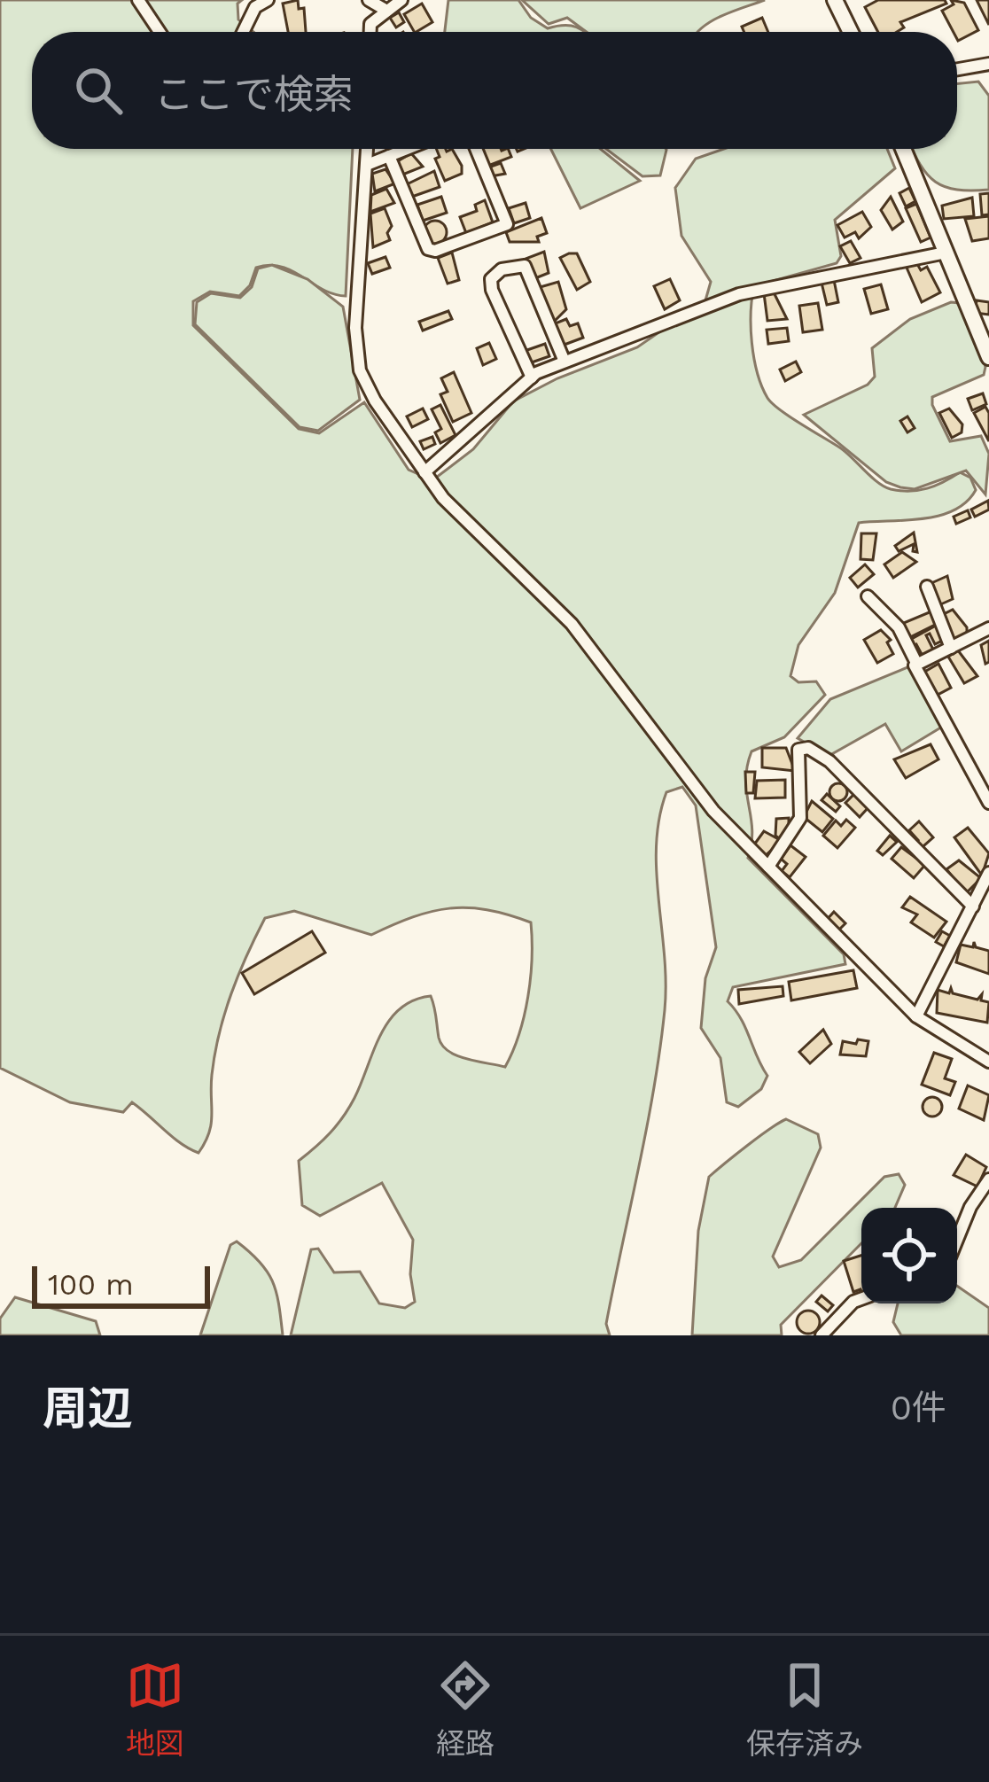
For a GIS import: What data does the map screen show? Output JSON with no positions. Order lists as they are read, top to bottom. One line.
{"scale_bar":"100 m","page":{"search":"ここで検索","scale":"100 m","heading":["周辺","0件"],"nav":["地図","経路","保存済み"]}}
